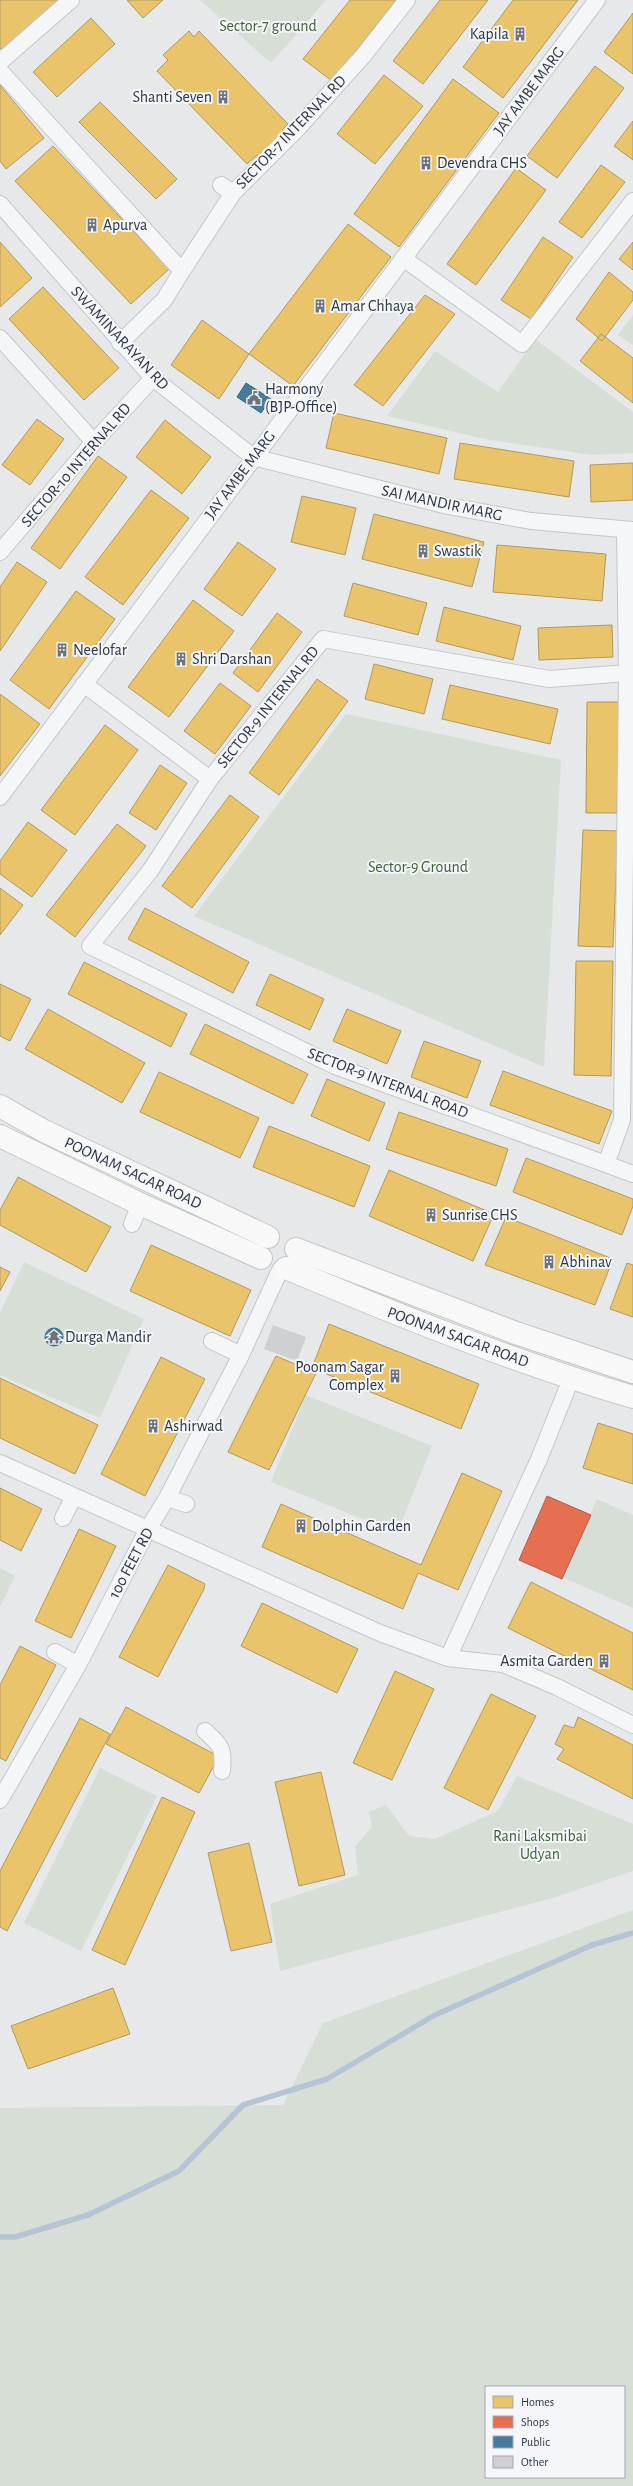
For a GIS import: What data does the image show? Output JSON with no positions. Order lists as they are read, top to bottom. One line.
{"streets":{"main road":["POONAM SAGAR ROAD"],"street":["JAY AMBE MARG","SECTOR-7 INTERNAL RD","SWAMINARAYAN RD","SECTOR-10 INTERNAL RD","SAI MANDIR MARG","SECTOR-9 INTERNAL RD","SECTOR-9 INTERNAL ROAD","100 FEET RD"]},"crossings":[["JAY AMBE MARG","SWAMINARAYAN RD"],["JAY AMBE MARG","SAI MANDIR MARG"],["JAY AMBE MARG","SECTOR-9 INTERNAL RD"],["SECTOR-7 INTERNAL RD","SWAMINARAYAN RD"],["SWAMINARAYAN RD","SECTOR-10 INTERNAL RD"],["SWAMINARAYAN RD","SAI MANDIR MARG"],["SECTOR-9 INTERNAL RD","SECTOR-9 INTERNAL ROAD"],["POONAM SAGAR ROAD","100 FEET RD"]],"parks":["Sector-7 ground","Sector-9 Ground","Rani Laksmibai Udyan"],"places":{"building":["Kapila","Shanti Seven","Devendra CHS","Apurva","Amar Chhaya","Swastik","Neelofar","Shri Darshan","Sunrise CHS","Abhinav","Poonam Sagar Complex","Ashirwad","Dolphin Garden","Asmita Garden"],"public building":["Harmony (BJP-Office)"],"temple":["Durga Mandir"]},"legend":["Homes","Shops","Public","Other"]}
